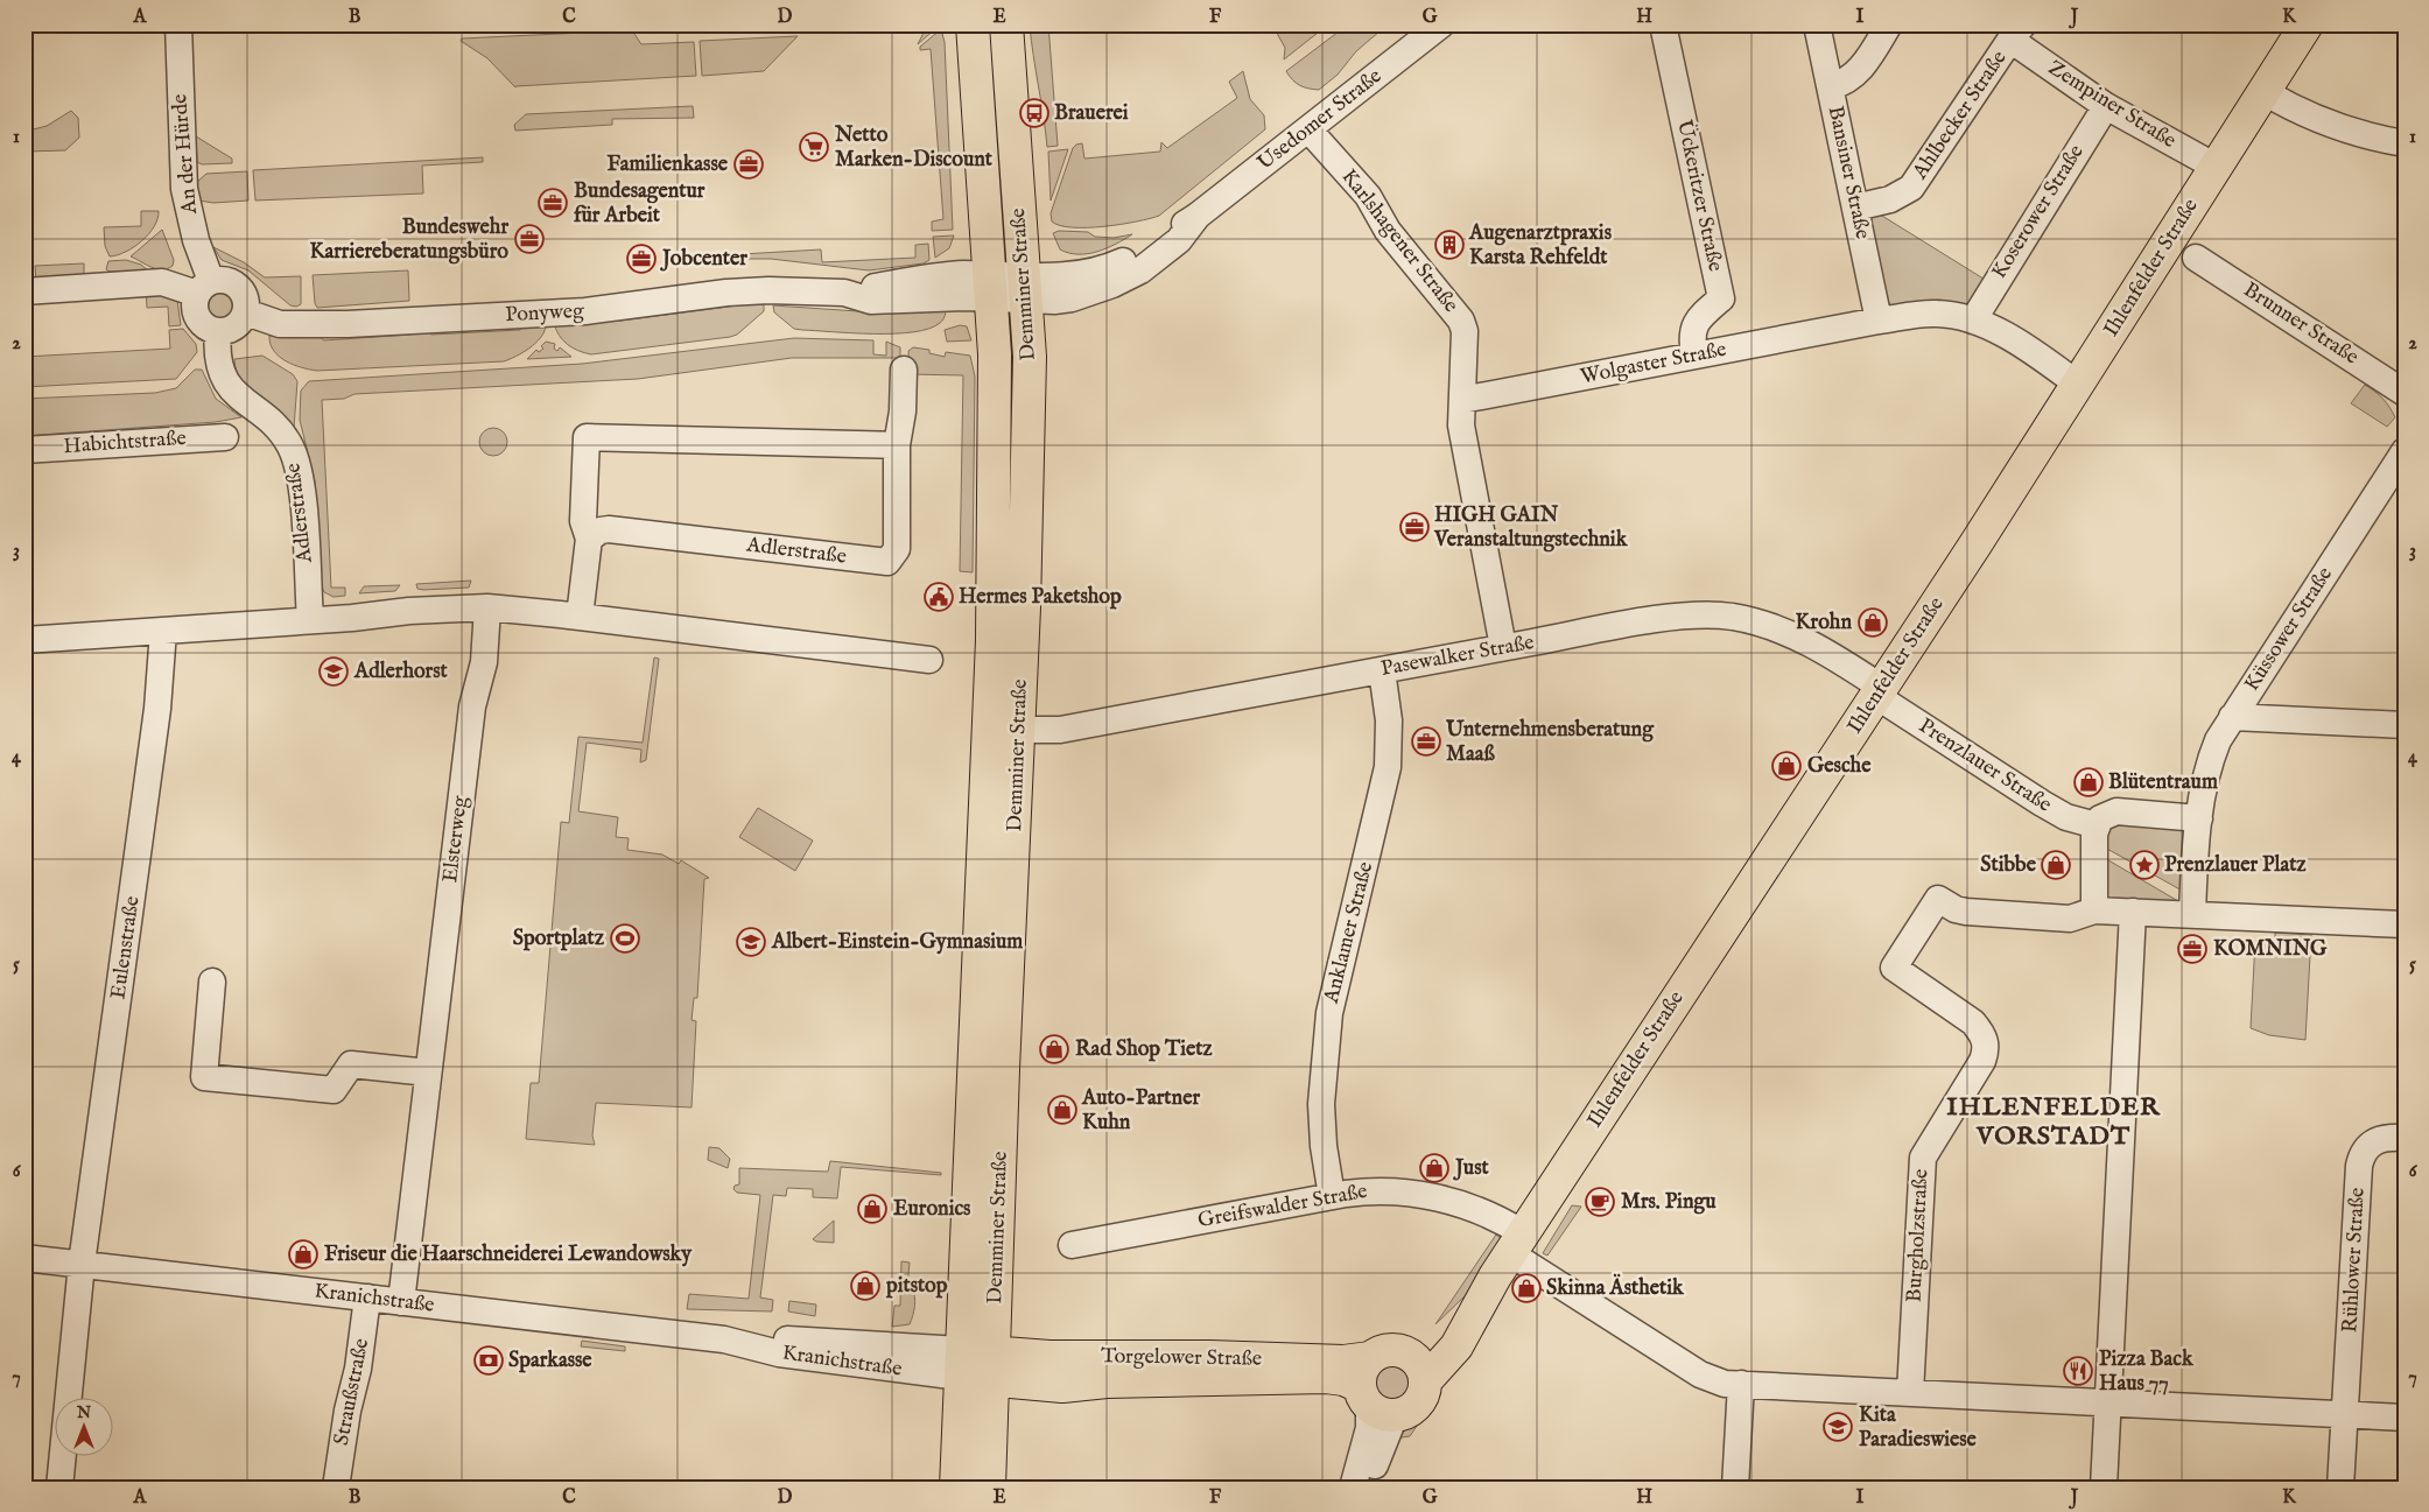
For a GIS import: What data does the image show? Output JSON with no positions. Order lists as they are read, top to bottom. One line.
{"streets":{"main road":["Ihlenfelder Straße","Demminer Straße","Torgelower Straße"],"street":["Zempiner Straße","Ahlbecker Straße","Usedomer Straße","An der Hürde","Bansiner Straße","Ückeritzer Straße","Koserower Straße","Karlshagener Straße","Ponyweg","Brunner Straße","Wolgaster Straße","Habichtstraße","Adlerstraße","Küssower Straße","Pasewalker Straße","Prenzlauer Straße","Elsterweg","Anklamer Straße","Eulenstraße","Greifswalder Straße","Burgholzstraße","Rühlower Straße","Kranichstraße","Straußstraße"]},"crossings":[["Zempiner Straße","Ahlbecker Straße"],["Zempiner Straße","Koserower Straße"],["Zempiner Straße","Ihlenfelder Straße"],["Ahlbecker Straße","Bansiner Straße"],["Usedomer Straße","Karlshagener Straße"],["Usedomer Straße","Demminer Straße"],["Usedomer Straße","Ponyweg"],["An der Hürde","Ponyweg"],["An der Hürde","Adlerstraße"],["Bansiner Straße","Wolgaster Straße"],["Ückeritzer Straße","Wolgaster Straße"],["Koserower Straße","Wolgaster Straße"],["Karlshagener Straße","Wolgaster Straße"],["Ihlenfelder Straße","Wolgaster Straße"],["Ihlenfelder Straße","Pasewalker Straße"],["Ihlenfelder Straße","Prenzlauer Straße"],["Ihlenfelder Straße","Greifswalder Straße"],["Ihlenfelder Straße","Torgelower Straße"],["Demminer Straße","Ponyweg"],["Demminer Straße","Pasewalker Straße"],["Demminer Straße","Kranichstraße"],["Demminer Straße","Torgelower Straße"],["Ponyweg","Adlerstraße"],["Pasewalker Straße","Prenzlauer Straße"],["Pasewalker Straße","Anklamer Straße"],["Elsterweg","Kranichstraße"],["Anklamer Straße","Greifswalder Straße"],["Eulenstraße","Kranichstraße"],["Kranichstraße","Torgelower Straße"],["Kranichstraße","Straußstraße"]],"districts":["IHLENFELDER VORSTADT"],"places":{"bus stop":["Brauerei"],"supermarket":["Netto Marken-Discount"],"office":["Familienkasse","Bundesagentur für Arbeit","Bundeswehr Karriereberatungsbüro","Jobcenter","HIGH GAIN Veranstaltungstechnik","Unternehmensberatung Maaß","KOMNING"],"building":["Augenarztpraxis Karsta Rehfeldt"],"public building":["Hermes Paketshop"],"shop":["Krohn","Gesche","Blütentraum","Stibbe","Rad Shop Tietz","Auto-Partner Kuhn","Just","Euronics","Friseur die Haarschneiderei Lewandowsky","pitstop","Skinna Ästhetik"],"school or university":["Adlerhorst","Albert-Einstein-Gymnasium","Kita Paradieswiese"],"place":["Prenzlauer Platz"],"sports":["Sportplatz"],"cafe":["Mrs. Pingu"],"bank":["Sparkasse"],"restaurant":["Pizza Back Haus 77"]},"north":"top","grid":{"columns":["A","B","C","D","E","F","G","H","I","J","K"],"rows":["1","2","3","4","5","6","7"]}}
